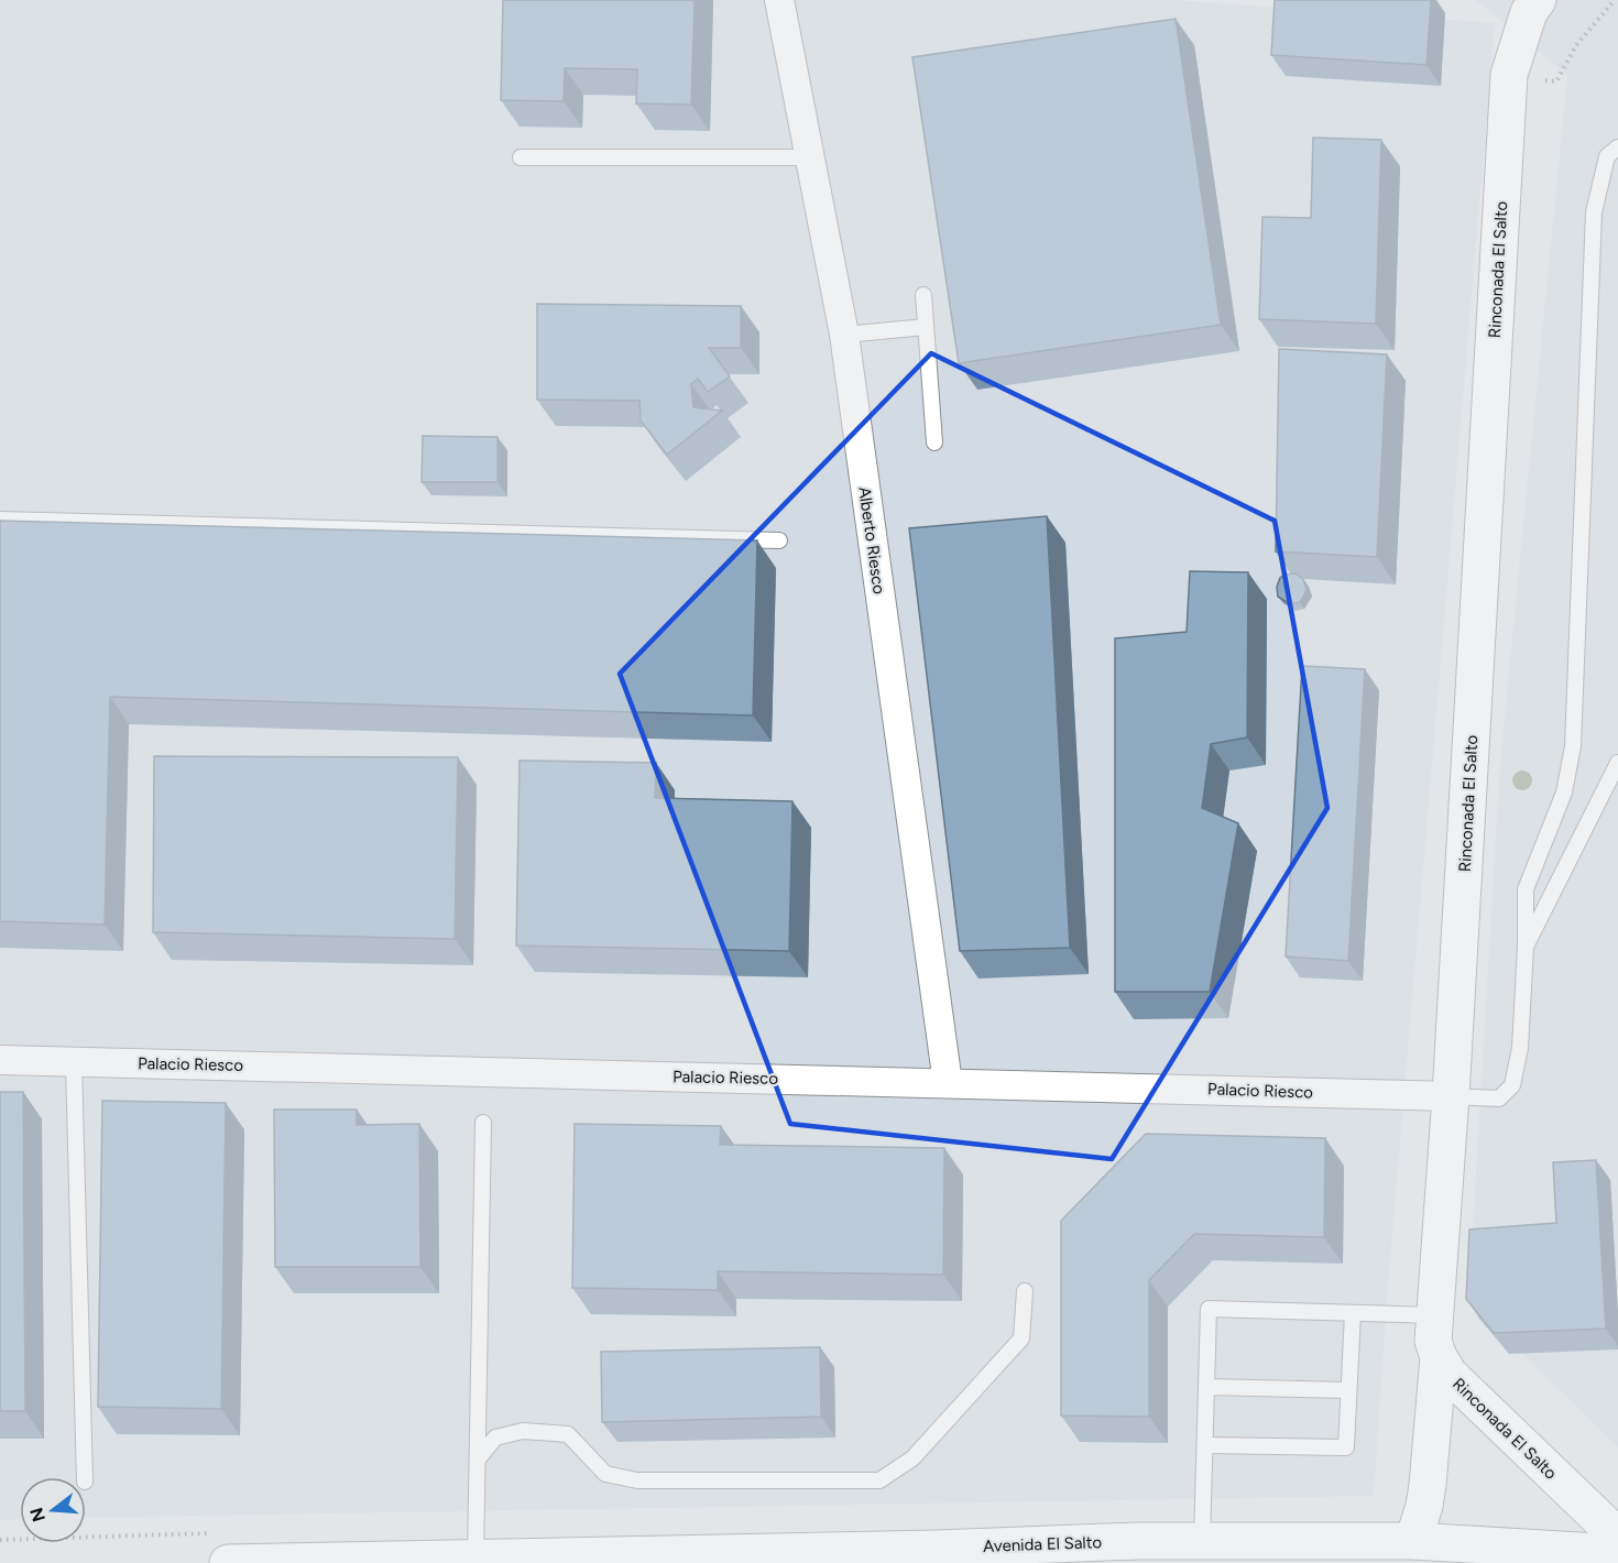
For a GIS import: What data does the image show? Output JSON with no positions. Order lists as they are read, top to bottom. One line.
{"streets":{"street":["Rinconada El Salto","Alberto Riesco","Palacio Riesco","Avenida El Salto"]},"crossings":[["Rinconada El Salto","Palacio Riesco"],["Alberto Riesco","Palacio Riesco"]],"north":"left"}
